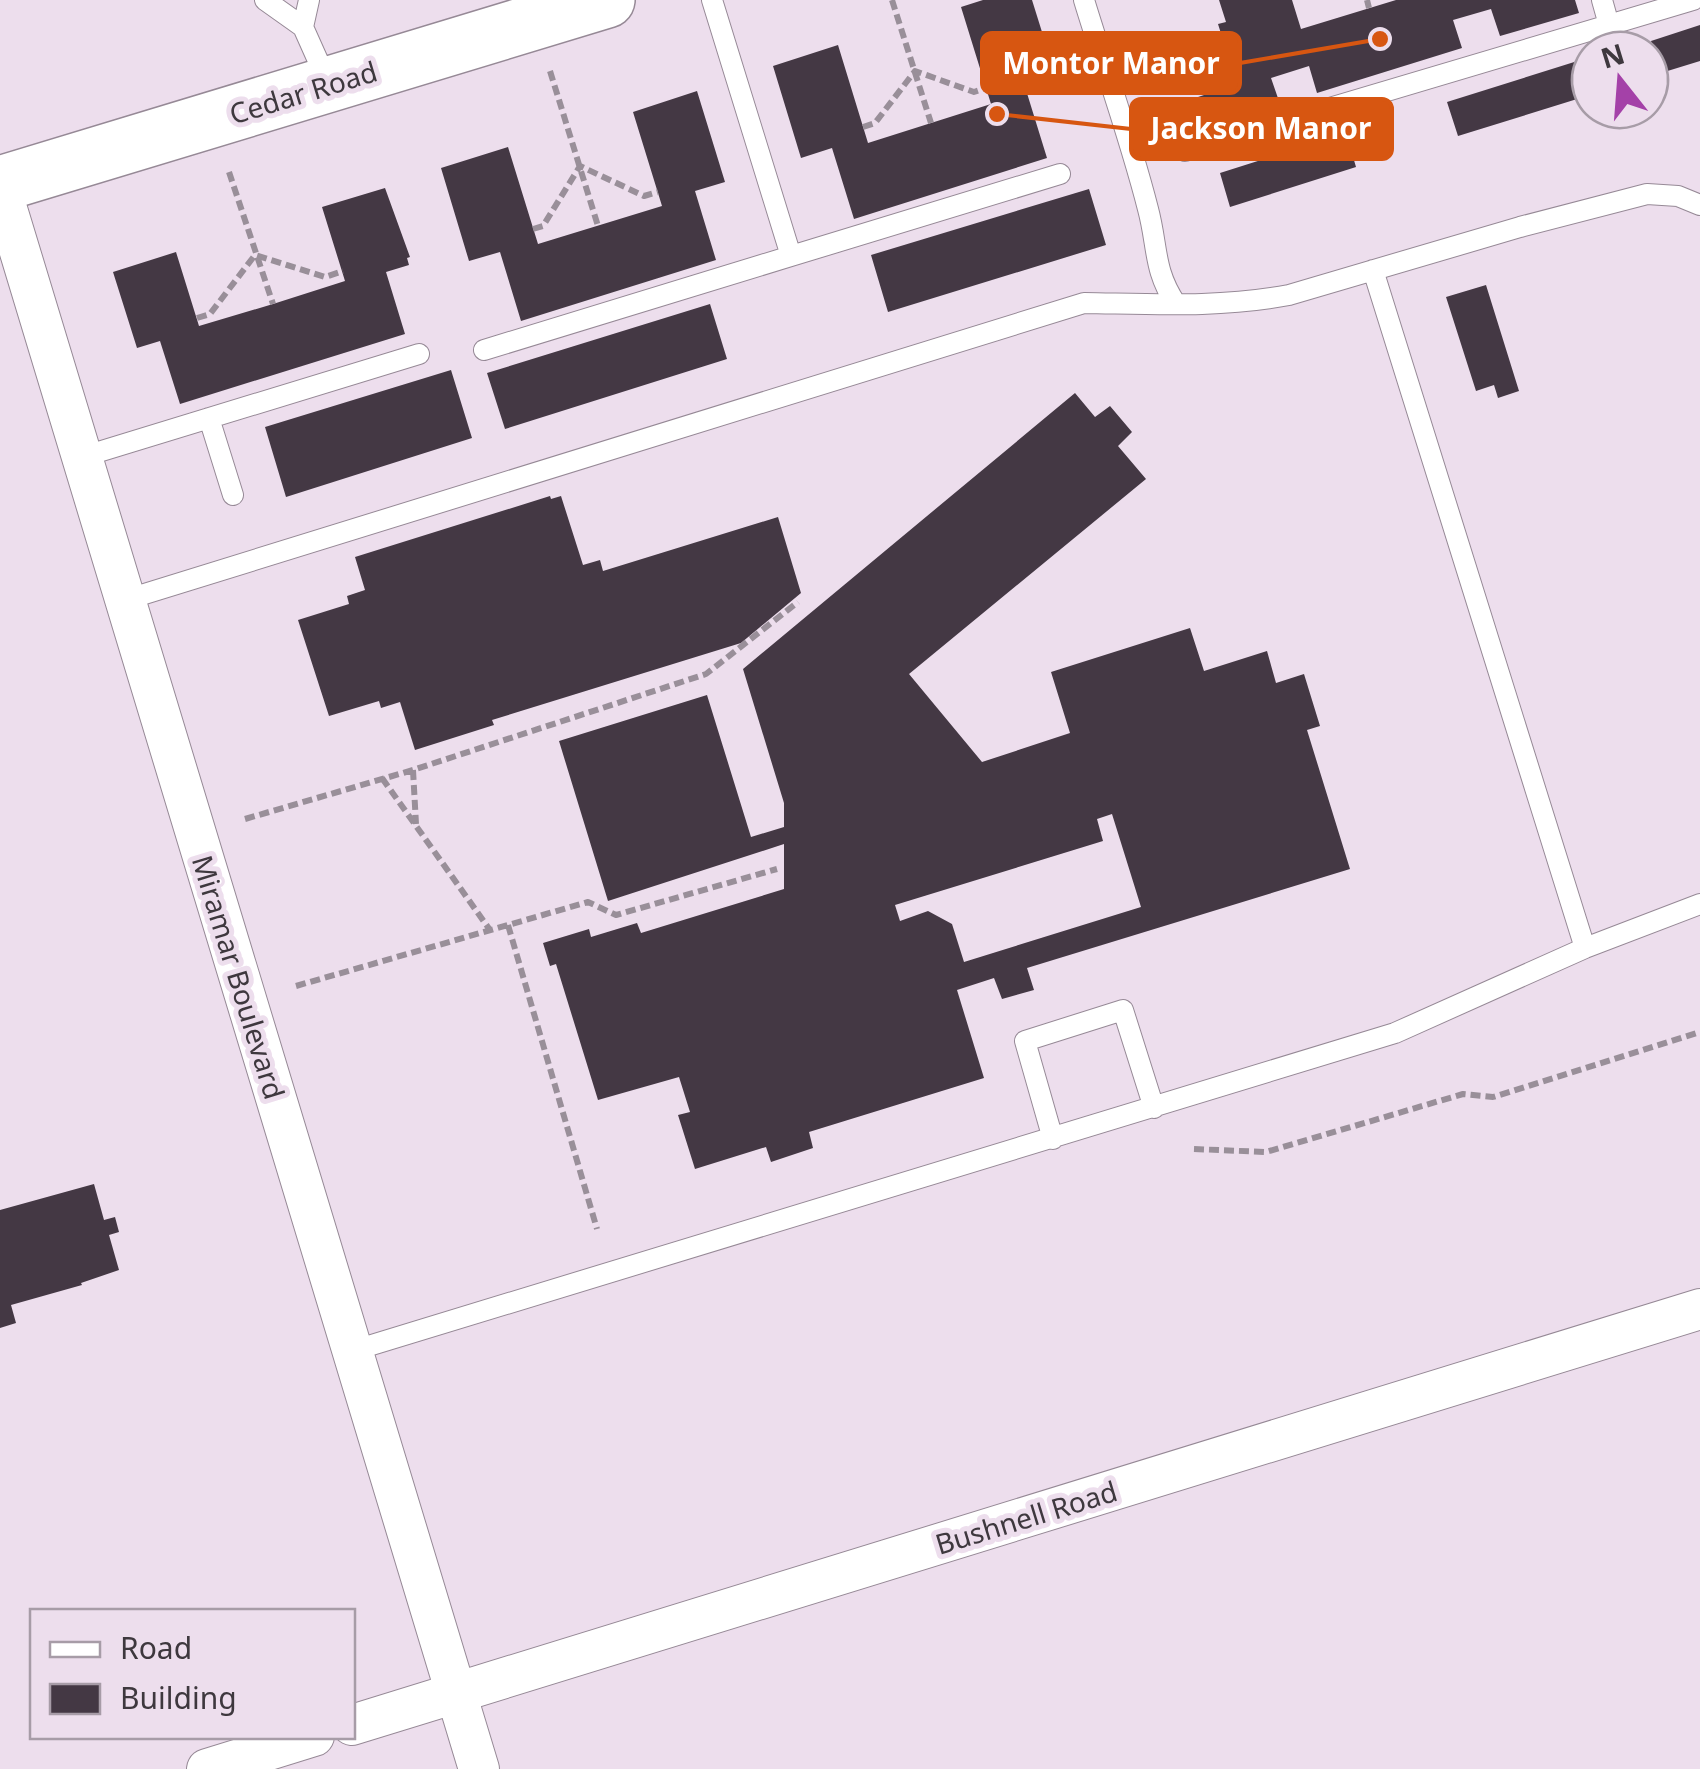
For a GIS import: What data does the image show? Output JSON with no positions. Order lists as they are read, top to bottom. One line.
{"streets":{"main road":["Cedar Road"],"street":["Miramar Boulevard","Bushnell Road"]},"crossings":[["Cedar Road","Miramar Boulevard"],["Miramar Boulevard","Bushnell Road"]],"places":["Montor Manor","Jackson Manor"],"legend":["Road","Building"],"north":"top"}
